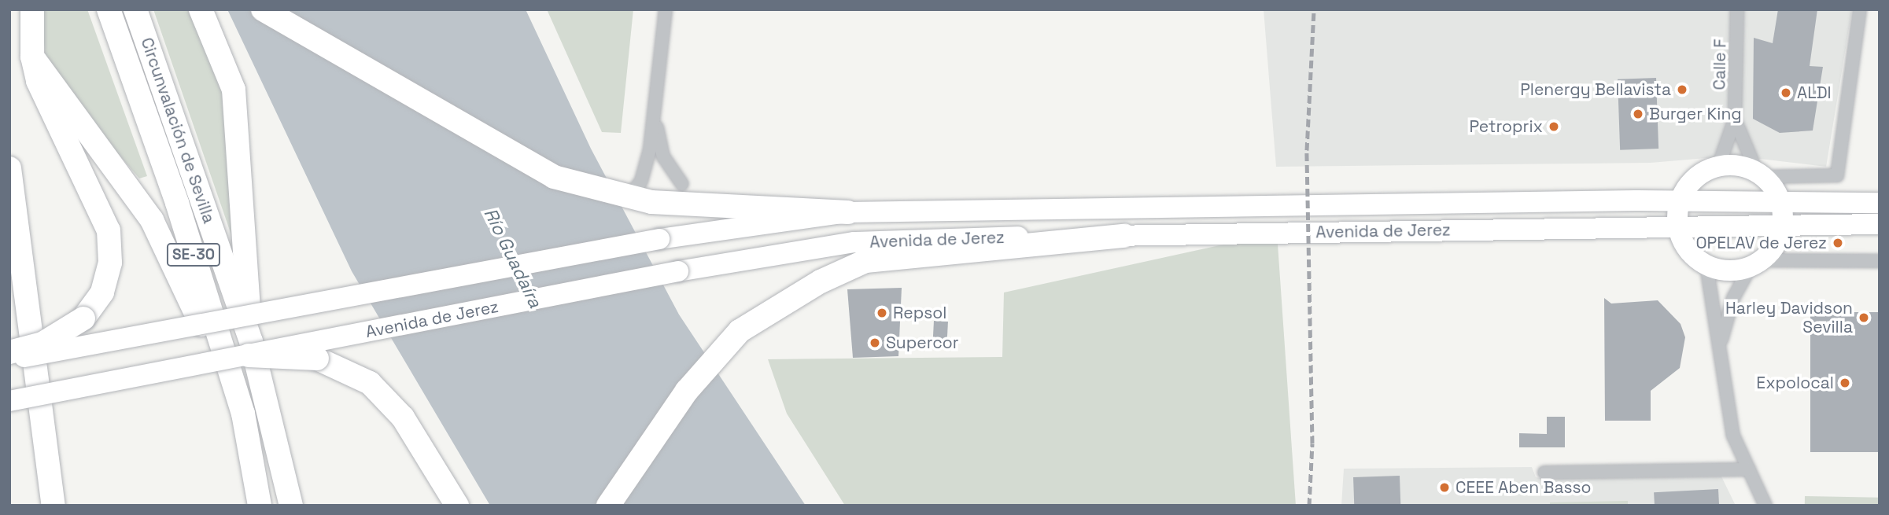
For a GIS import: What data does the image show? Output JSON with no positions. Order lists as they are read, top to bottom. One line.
{"streets":{"highway":["Circunvalación de Sevilla","SE-30"],"main road":["Avenida de Jerez"],"street":["Calle F"]},"crossings":[["Circunvalación de Sevilla","Avenida de Jerez"]],"water":["Río Guadaíra"],"places":["Plenergy Bellavista","ALDI","Burger King","Petroprix","OPELAV de Jerez","Repsol","Harley Davidson Sevilla","Supercor","Expolocal","CEEE Aben Basso"]}
